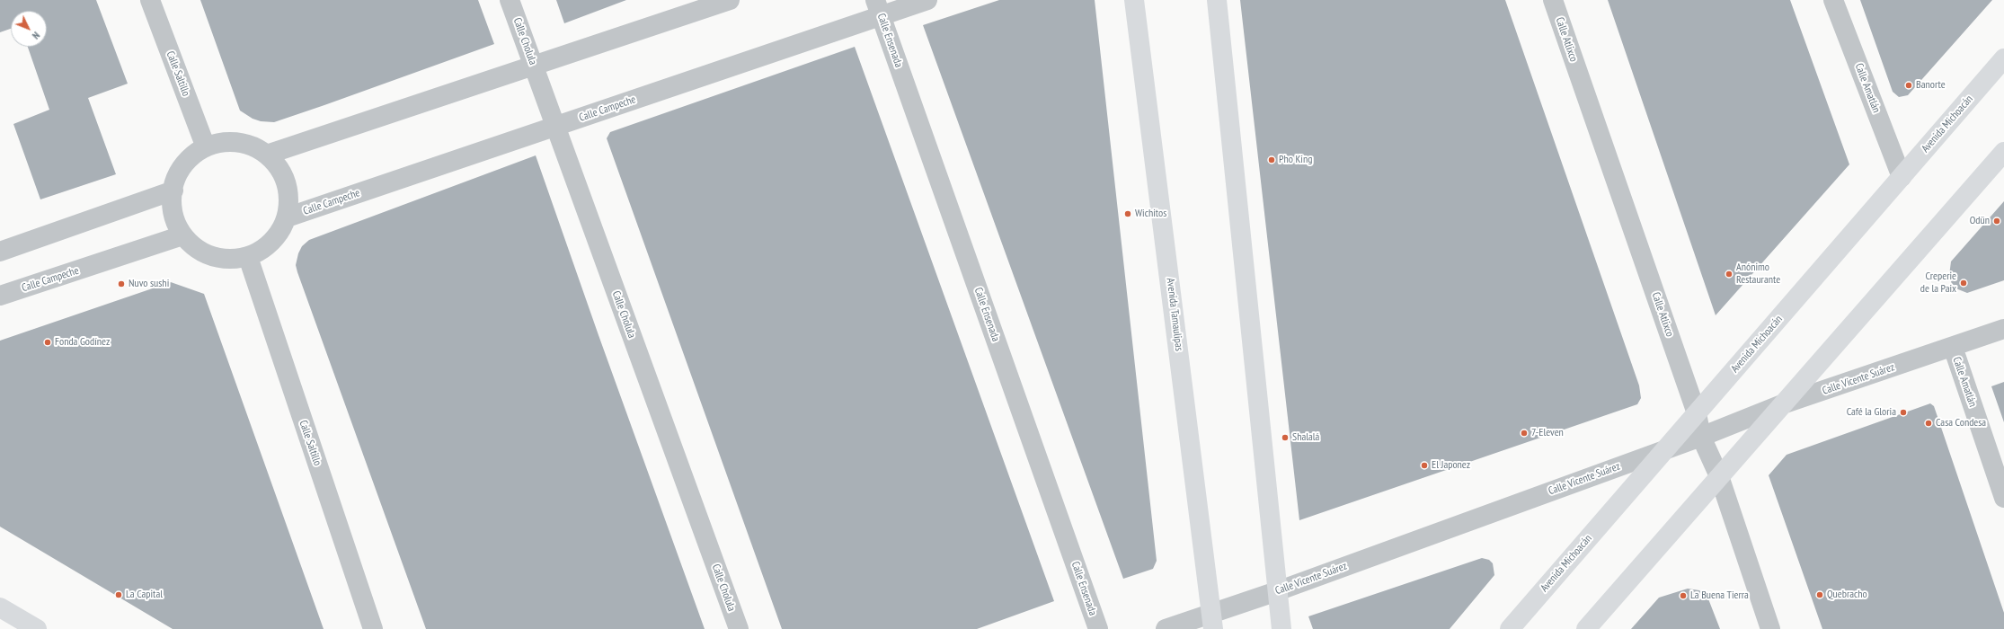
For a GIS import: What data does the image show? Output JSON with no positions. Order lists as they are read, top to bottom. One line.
{"streets":{"street":["Calle Atlixco","Calle Ensenada","Calle Cholula","Calle Saltillo","Calle Amatlán","Calle Campeche","Avenida Michoacán","Avenida Tamaulipas","Calle Vicente Suárez"]},"crossings":[["Calle Atlixco","Avenida Michoacán"],["Calle Atlixco","Calle Vicente Suárez"],["Calle Ensenada","Calle Campeche"],["Calle Cholula","Calle Campeche"],["Calle Saltillo","Calle Campeche"],["Calle Amatlán","Avenida Michoacán"],["Calle Amatlán","Calle Vicente Suárez"],["Avenida Michoacán","Calle Vicente Suárez"],["Avenida Tamaulipas","Calle Vicente Suárez"]],"places":["Banorte","Pho King","Wichitos","Odün","Anónimo Restaurante","Creperie de la Paix","Nuvo sushi","Fonda Godínez","Café la Gloria","Casa Condesa","7-Eleven","Shalalá","El Japonez","La Capital","Quebracho","La Buena Tierra"],"north":"bottom right"}
